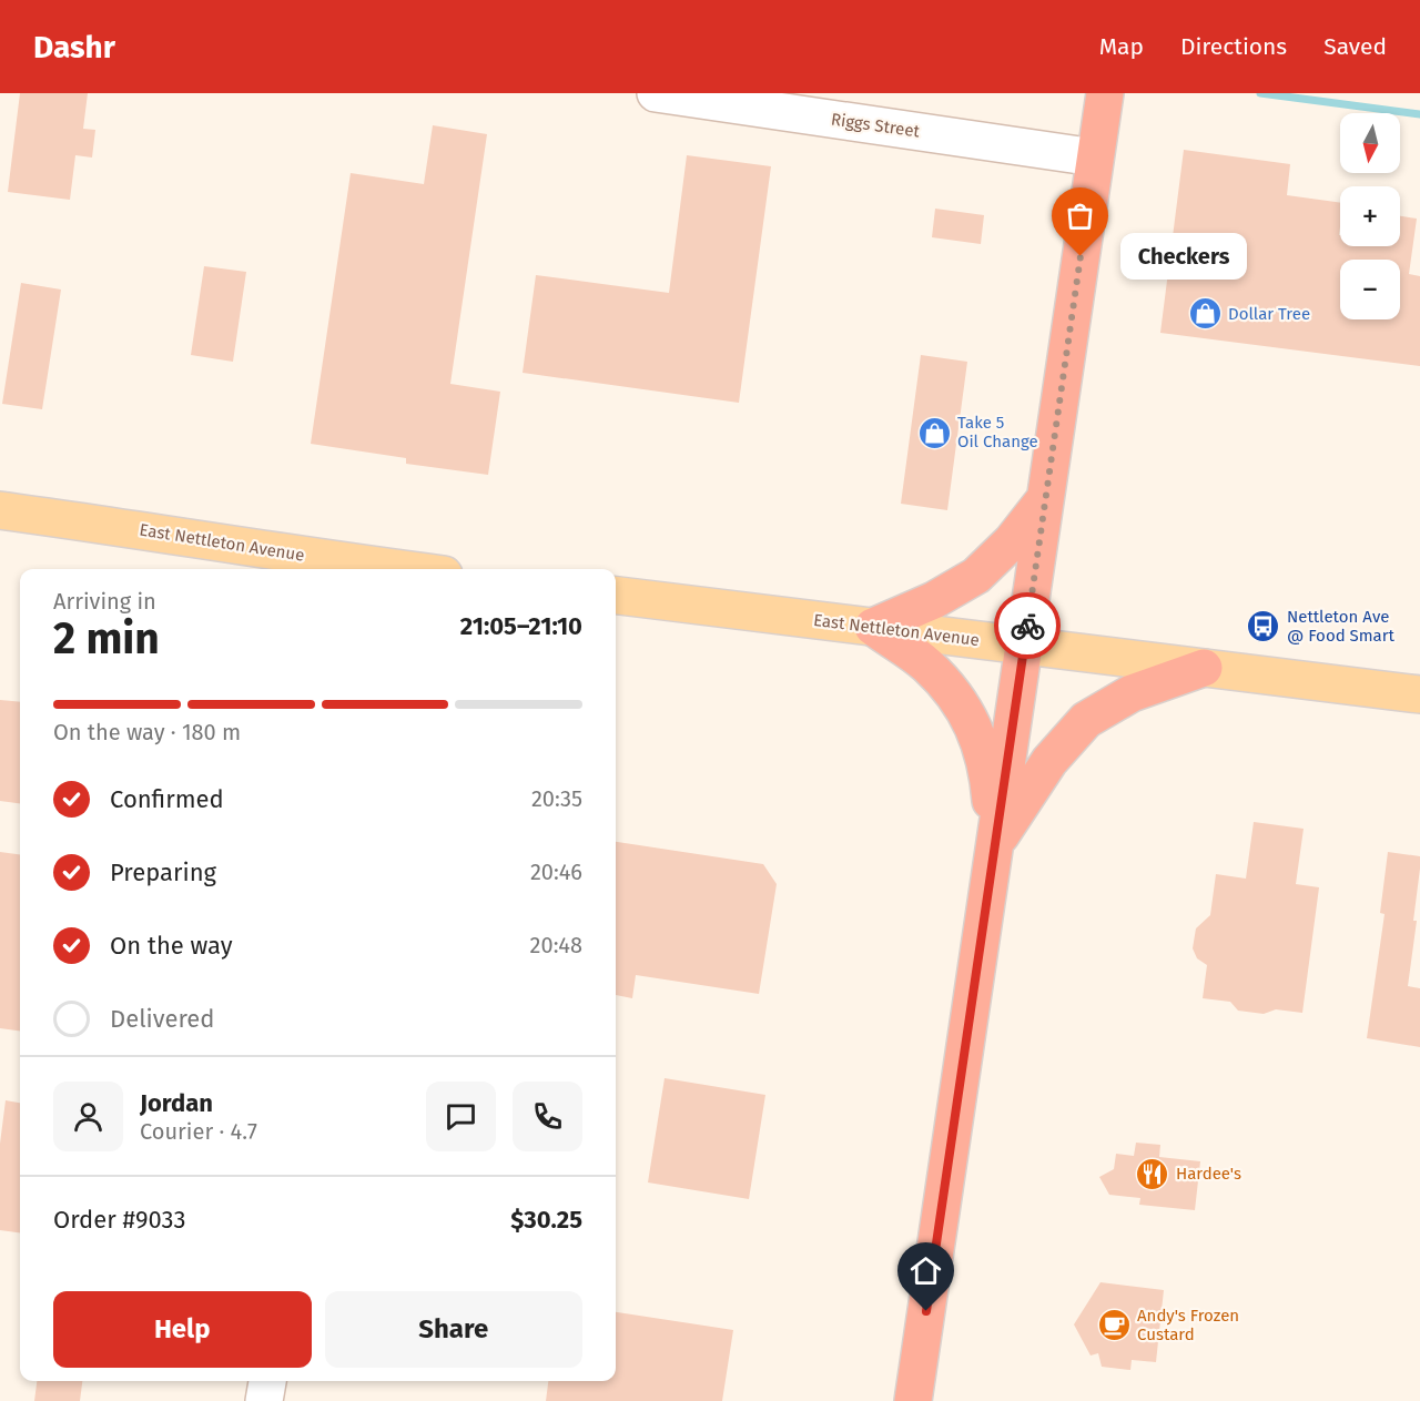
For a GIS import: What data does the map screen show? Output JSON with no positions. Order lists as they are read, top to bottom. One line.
{"streets":{"main road":["East Nettleton Avenue"],"street":["Riggs Street"]},"places":{"other":["Checkers"],"shop":["Dollar Tree","Take 5 Oil Change"],"bus stop":["Nettleton Ave @ Food Smart"],"restaurant":["Hardee's"],"cafe":["Andy's Frozen Custard"]},"north":"bottom","page":{"header":"Dashr","nav":["Map","Directions","Saved"],"map_buttons":["+","−"],"bubble":"Checkers","heading":["2 min","Arriving in","21:05–21:10"],"panel":["Jordan","Courier · 4.7","Order #9033","$30.25"],"bar":"On the way · 180 m","list":[["Confirmed","20:35"],["Preparing","20:46"],["On the way","20:48"],"Delivered"],"buttons":["Help","Share"]}}
